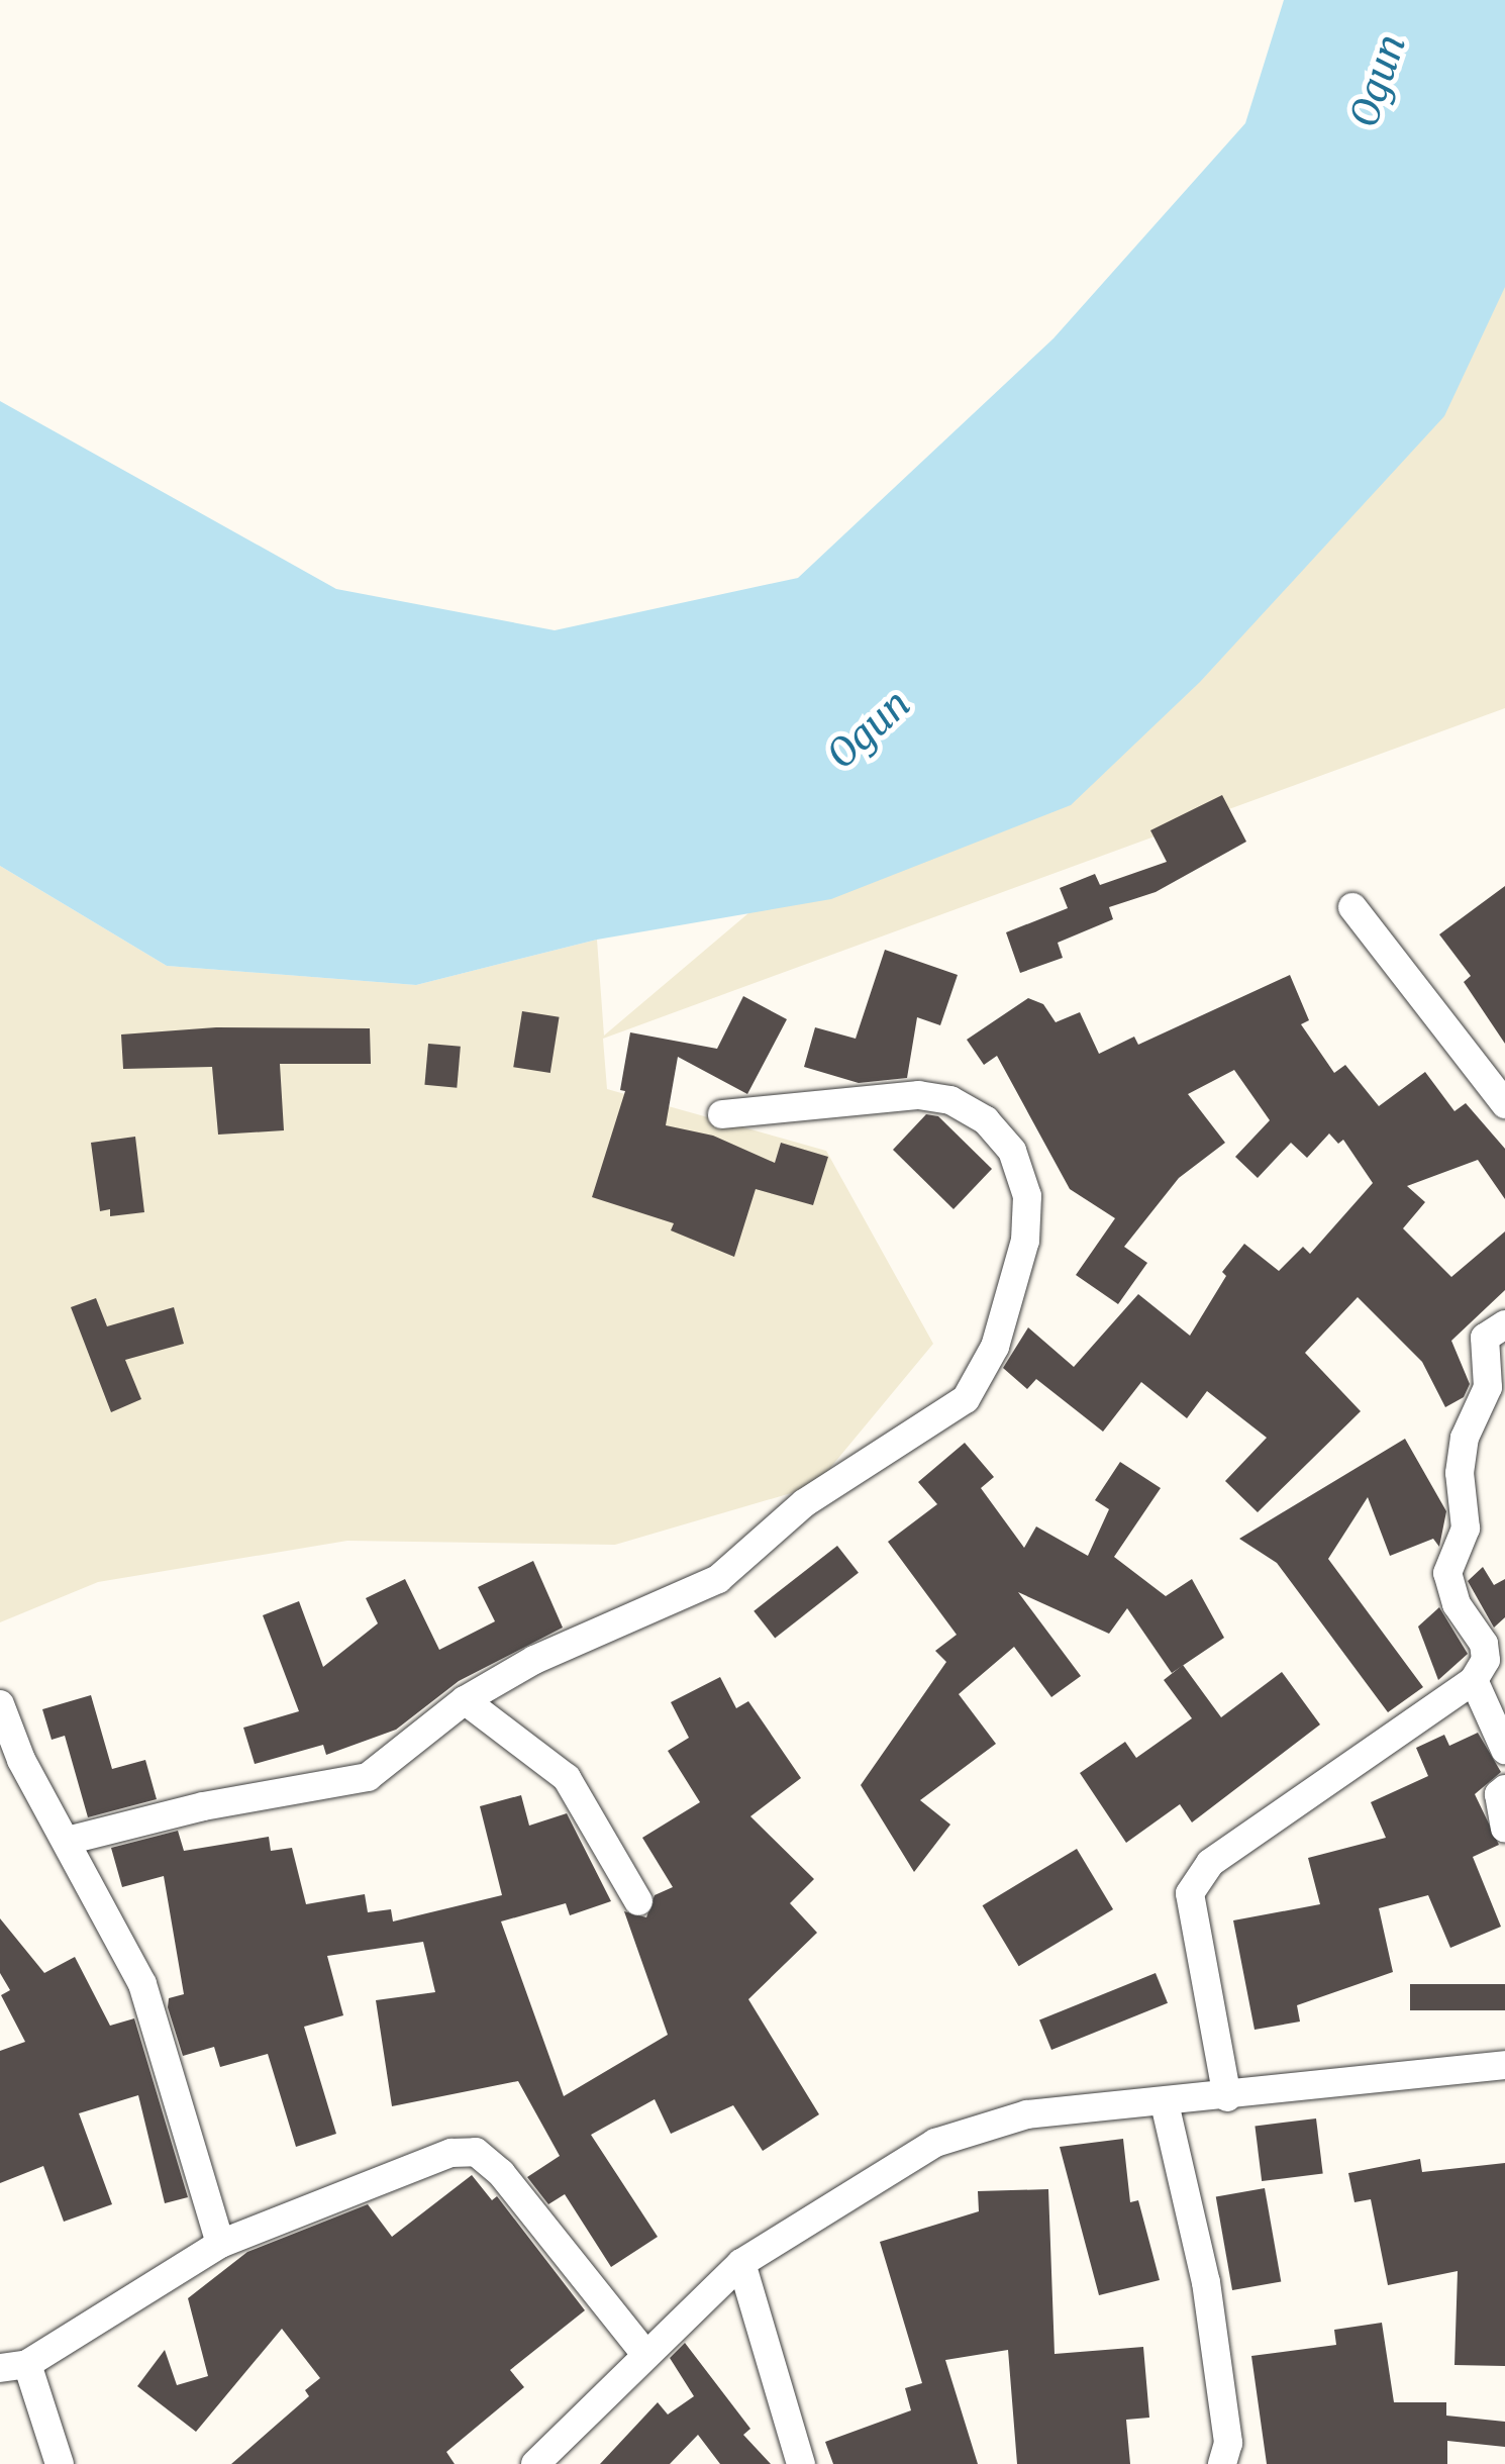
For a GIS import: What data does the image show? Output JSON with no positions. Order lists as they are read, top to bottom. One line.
{"water":["Ogun"]}
